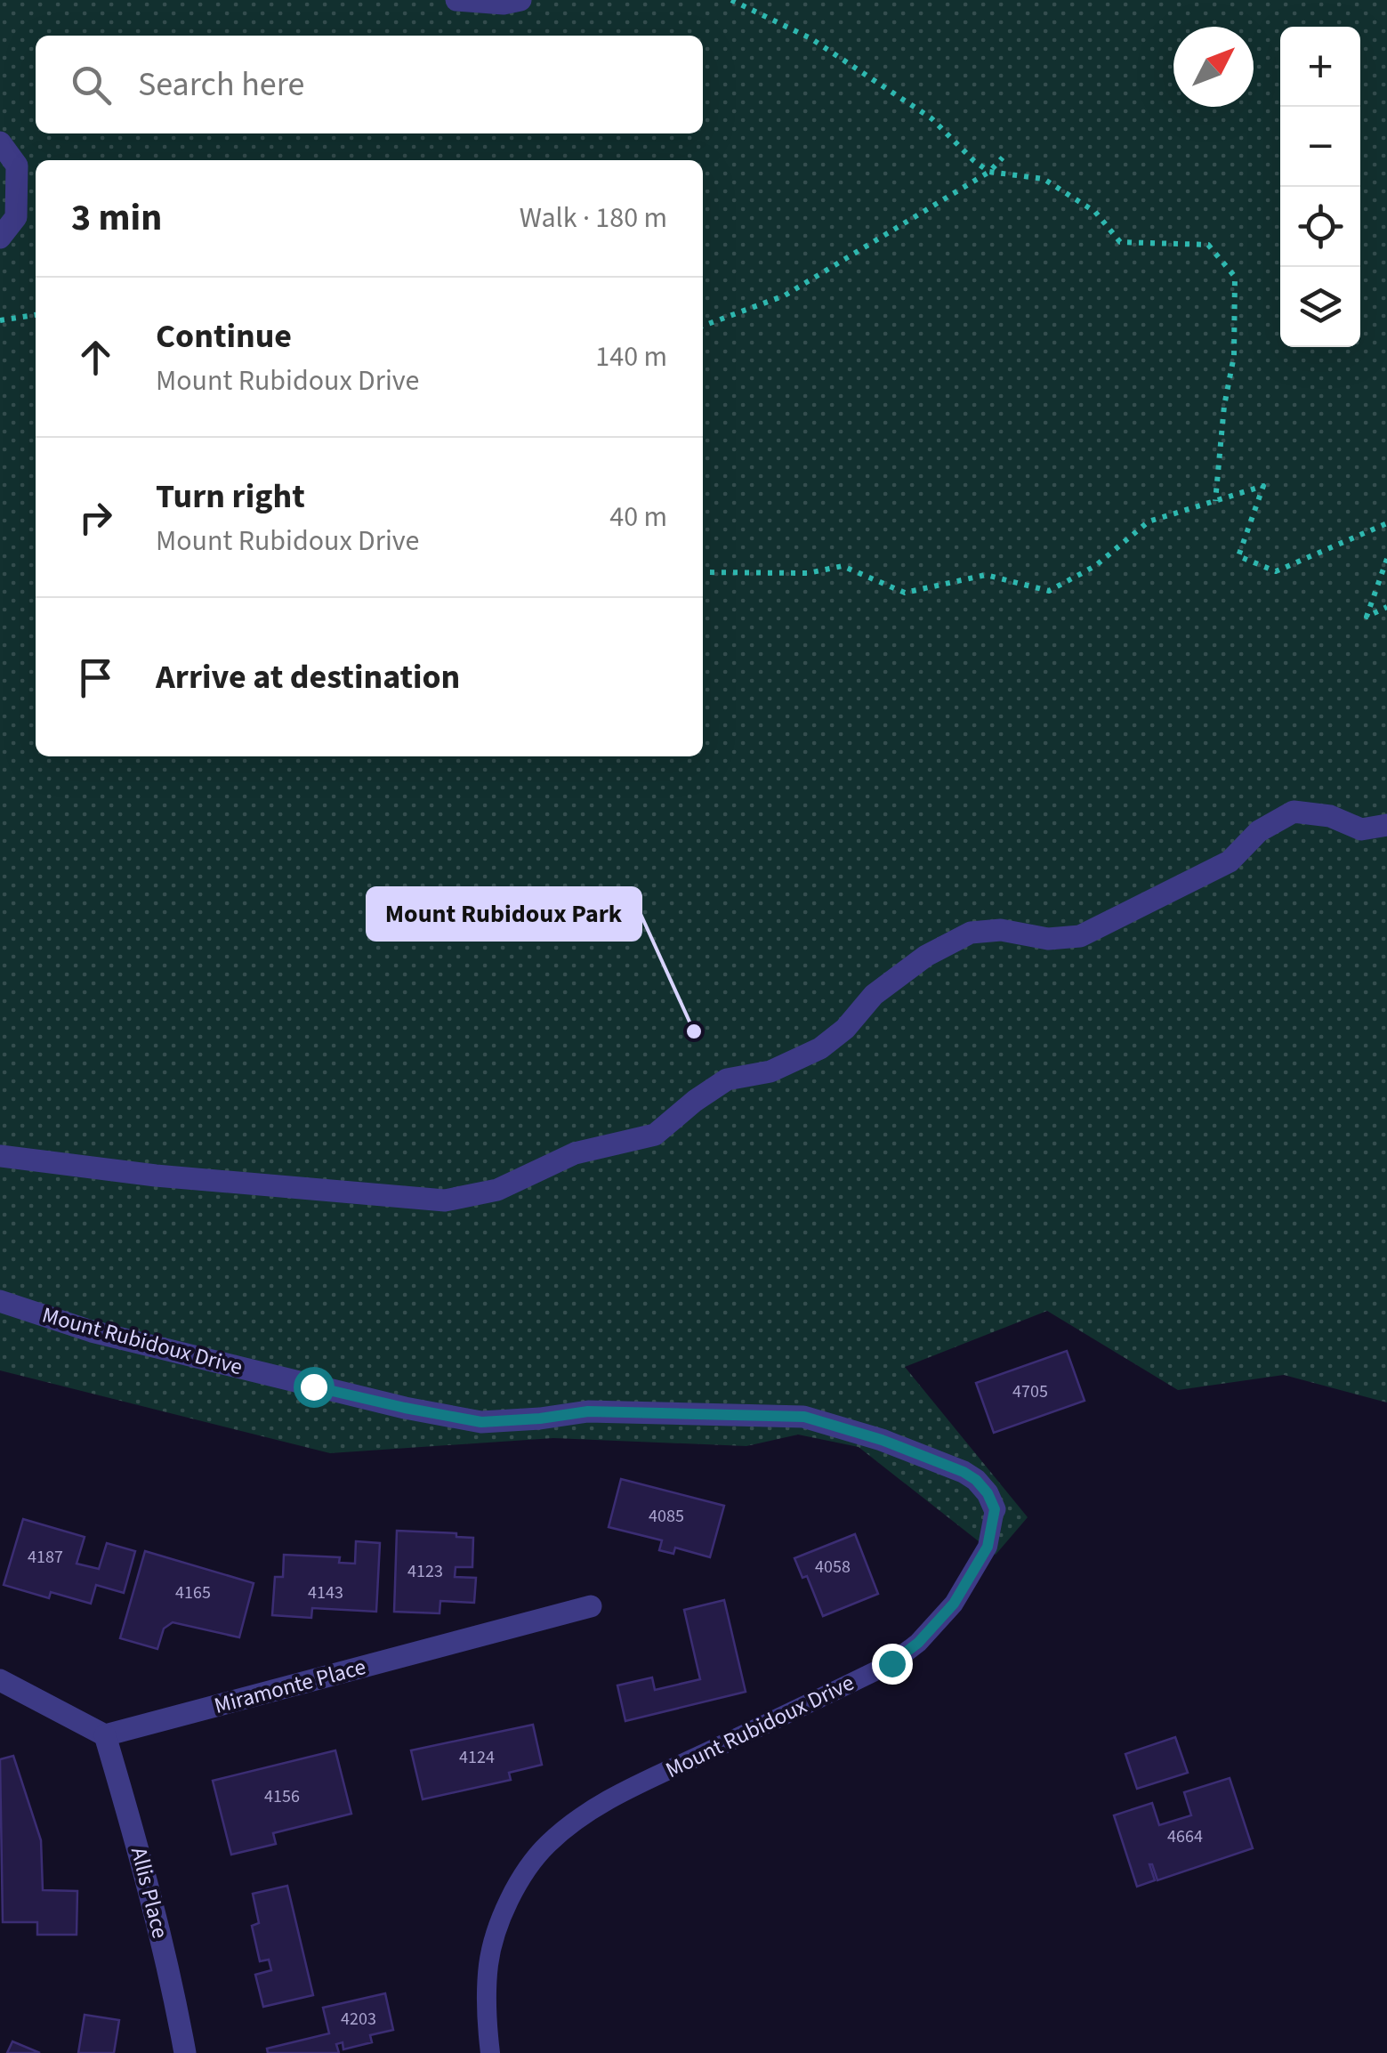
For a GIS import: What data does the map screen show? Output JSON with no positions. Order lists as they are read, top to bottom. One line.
{"streets":{"street":["Mount Rubidoux Drive","Miramonte Place","Allis Place"]},"crossings":[["Miramonte Place","Allis Place"]],"places":["Mount Rubidoux Park"],"house_numbers":["4705","4085","4187","4058","4123","4165","4143","4124","4156","4664","4203"],"north":"top right","page":{"map_buttons":["+","−"],"search":"Search here","heading":["3 min","Walk · 180 m"],"list":[["Continue","Mount Rubidoux Drive","140 m"],["Turn right","Mount Rubidoux Drive","40 m"],"Arrive at destination"]}}
